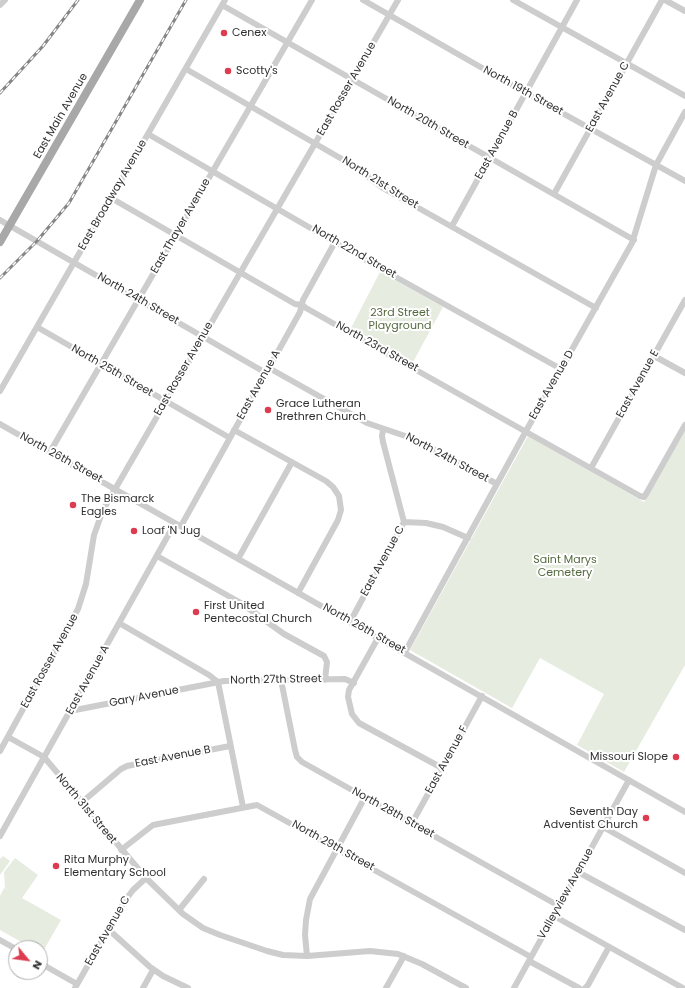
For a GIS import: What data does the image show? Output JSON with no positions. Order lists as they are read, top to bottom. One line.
{"streets":{"main road":["East Main Avenue"],"street":["East Rosser Avenue","North 19th Street","East Avenue C","North 20th Street","East Avenue B","North 21st Street","East Broadway Avenue","East Thayer Avenue","North 22nd Street","North 24th Street","North 23rd Street","North 25th Street","East Avenue E","East Avenue A","East Avenue D","North 26th Street","North 27th Street","Gary Avenue","East Avenue F","North 31st Street","North 28th Street","North 29th Street","Valleyview Avenue"]},"crossings":[["East Rosser Avenue","North 19th Street"],["East Rosser Avenue","North 20th Street"],["East Rosser Avenue","North 21st Street"],["East Rosser Avenue","North 22nd Street"],["East Rosser Avenue","North 24th Street"],["East Rosser Avenue","North 23rd Street"],["East Rosser Avenue","North 25th Street"],["East Rosser Avenue","North 26th Street"],["East Rosser Avenue","North 31st Street"],["North 19th Street","East Avenue C"],["North 19th Street","East Avenue B"],["North 19th Street","East Avenue D"],["East Avenue C","North 20th Street"],["East Avenue C","North 24th Street"],["East Avenue C","North 26th Street"],["East Avenue C","North 31st Street"],["East Main Avenue","North 24th Street"],["North 20th Street","East Avenue B"],["North 20th Street","East Broadway Avenue"],["North 20th Street","East Thayer Avenue"],["North 20th Street","East Avenue D"],["East Avenue B","North 21st Street"],["East Avenue B","North 31st Street"],["North 21st Street","East Broadway Avenue"],["North 21st Street","East Thayer Avenue"],["North 21st Street","East Avenue D"],["East Broadway Avenue","North 22nd Street"],["East Broadway Avenue","North 24th Street"],["East Broadway Avenue","North 23rd Street"],["East Broadway Avenue","North 25th Street"],["East Thayer Avenue","North 22nd Street"],["East Thayer Avenue","North 24th Street"],["East Thayer Avenue","North 23rd Street"],["East Thayer Avenue","North 25th Street"],["East Thayer Avenue","North 26th Street"],["North 22nd Street","East Avenue A"],["North 22nd Street","East Avenue D"],["North 24th Street","East Avenue A"],["North 24th Street","East Avenue D"],["North 23rd Street","East Avenue E"],["North 23rd Street","East Avenue A"],["North 23rd Street","East Avenue D"],["North 25th Street","East Avenue A"],["East Avenue A","North 26th Street"],["East Avenue A","North 27th Street"],["East Avenue A","Gary Avenue"],["East Avenue A","North 31st Street"],["East Avenue D","North 26th Street"],["North 26th Street","East Avenue F"],["North 26th Street","Valleyview Avenue"],["North 27th Street","Gary Avenue"],["North 27th Street","North 28th Street"],["East Avenue F","North 28th Street"],["North 28th Street","Valleyview Avenue"],["North 29th Street","Valleyview Avenue"]],"parks":["23rd Street Playground","Saint Marys Cemetery"],"places":["Cenex","Scotty's","Grace Lutheran Brethren Church","The Bismarck Eagles","Loaf 'N Jug","First United Pentecostal Church","Missouri Slope","Seventh Day Adventist Church","Rita Murphy Elementary School"],"north":"bottom right"}
